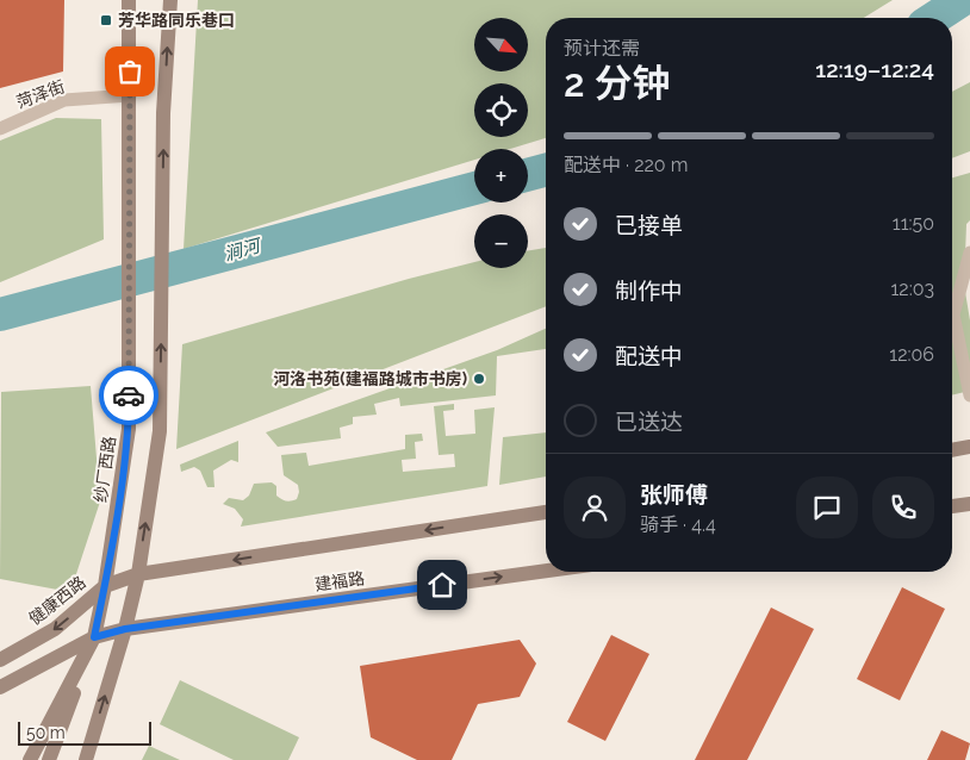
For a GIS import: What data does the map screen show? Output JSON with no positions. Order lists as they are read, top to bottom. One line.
{"streets":{"main road":["纱厂西路","建福路","健康西路"],"street":["菏泽街"]},"crossings":[["菏泽街","纱厂西路"],["纱厂西路","建福路"],["纱厂西路","健康西路"]],"water":["涧河"],"places":{"transit":["芳华路同乐巷口"],"other":["河洛书苑(建福路城市书房)"]},"scale_bar":"50 m","north":"bottom right","page":{"map_buttons":["+","−"],"heading":["2 分钟","预计还需","12:19–12:24"],"panel":["张师傅","骑手 · 4.4"],"bar":"配送中 · 220 m","list":[["已接单","11:50"],["制作中","12:03"],["配送中","12:06"],"已送达"],"scale":"50 m"}}
